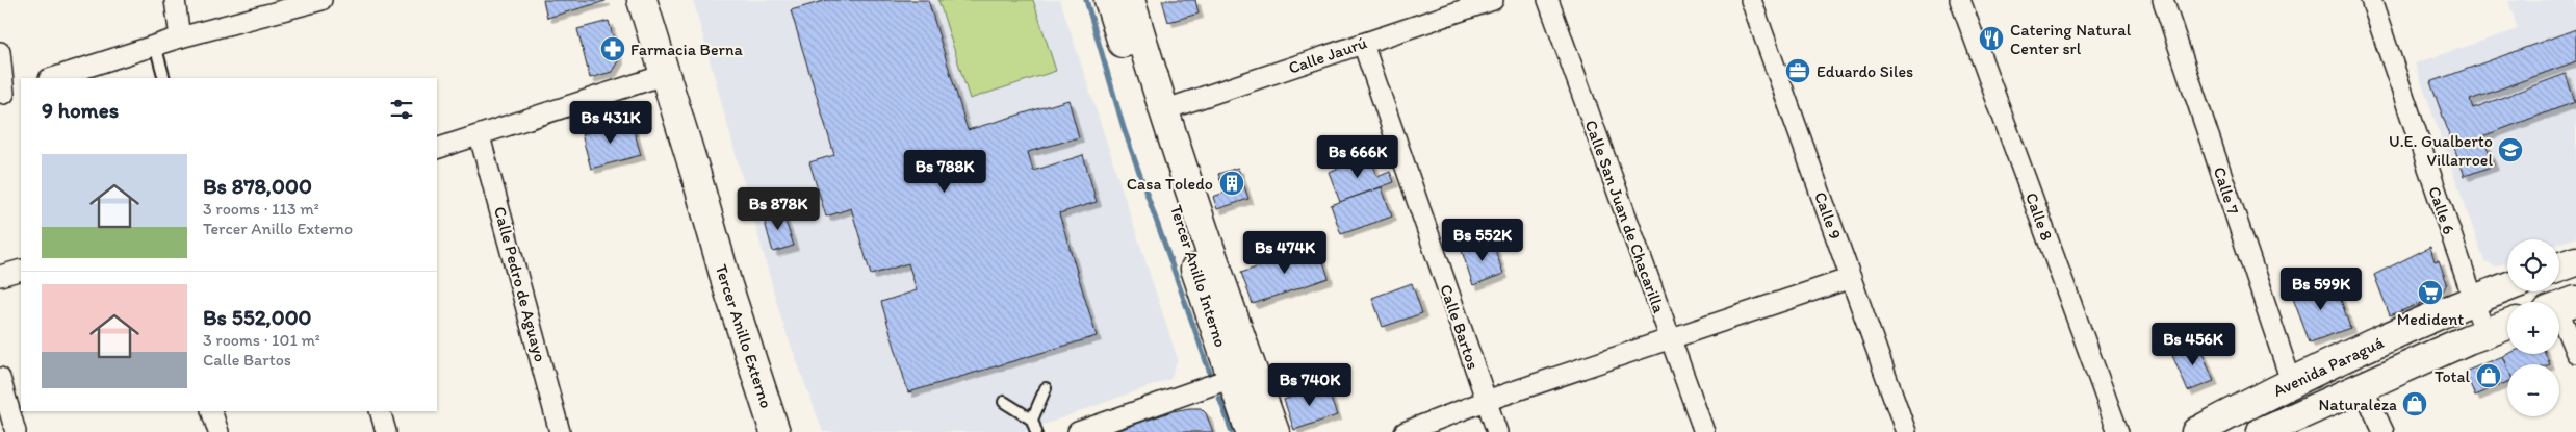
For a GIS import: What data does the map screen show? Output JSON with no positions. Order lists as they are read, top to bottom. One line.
{"streets":{"main road":["Tercer Anillo Interno","Tercer Anillo Externo","Avenida Paraguá"],"street":["Calle Jaurú","Calle 7","Calle 6","Calle 9","Calle San Juan de Chacarilla","Calle 8","Calle Pedro de Aguayo","Calle Bartos"]},"crossings":[["Calle Jaurú","Tercer Anillo Interno"],["Calle Jaurú","Calle Bartos"],["Calle 7","Avenida Paraguá"],["Calle 6","Avenida Paraguá"]],"places":{"restaurant":["Catering Natural Center srl"],"pharmacy":["Farmacia Berna"],"office":["Eduardo Siles"],"school or university":["U.E. Gualberto Villarroel"],"building":["Casa Toledo"],"supermarket":["Medident"],"shop":["Total","Naturaleza"]},"page":{"heading":"9 homes","price":["Bs 431K","Bs 666K","Bs 788K","Bs 878K","Bs 552K","Bs 474K","Bs 599K","Bs 456K","Bs 740K"],"list":[{"name":"Bs 878,000","note":"3 rooms · 113 m² · Tercer Anillo Externo"},{"name":"Bs 552,000","note":"3 rooms · 101 m² · Calle Bartos"}],"map_buttons":["+","−"]}}
